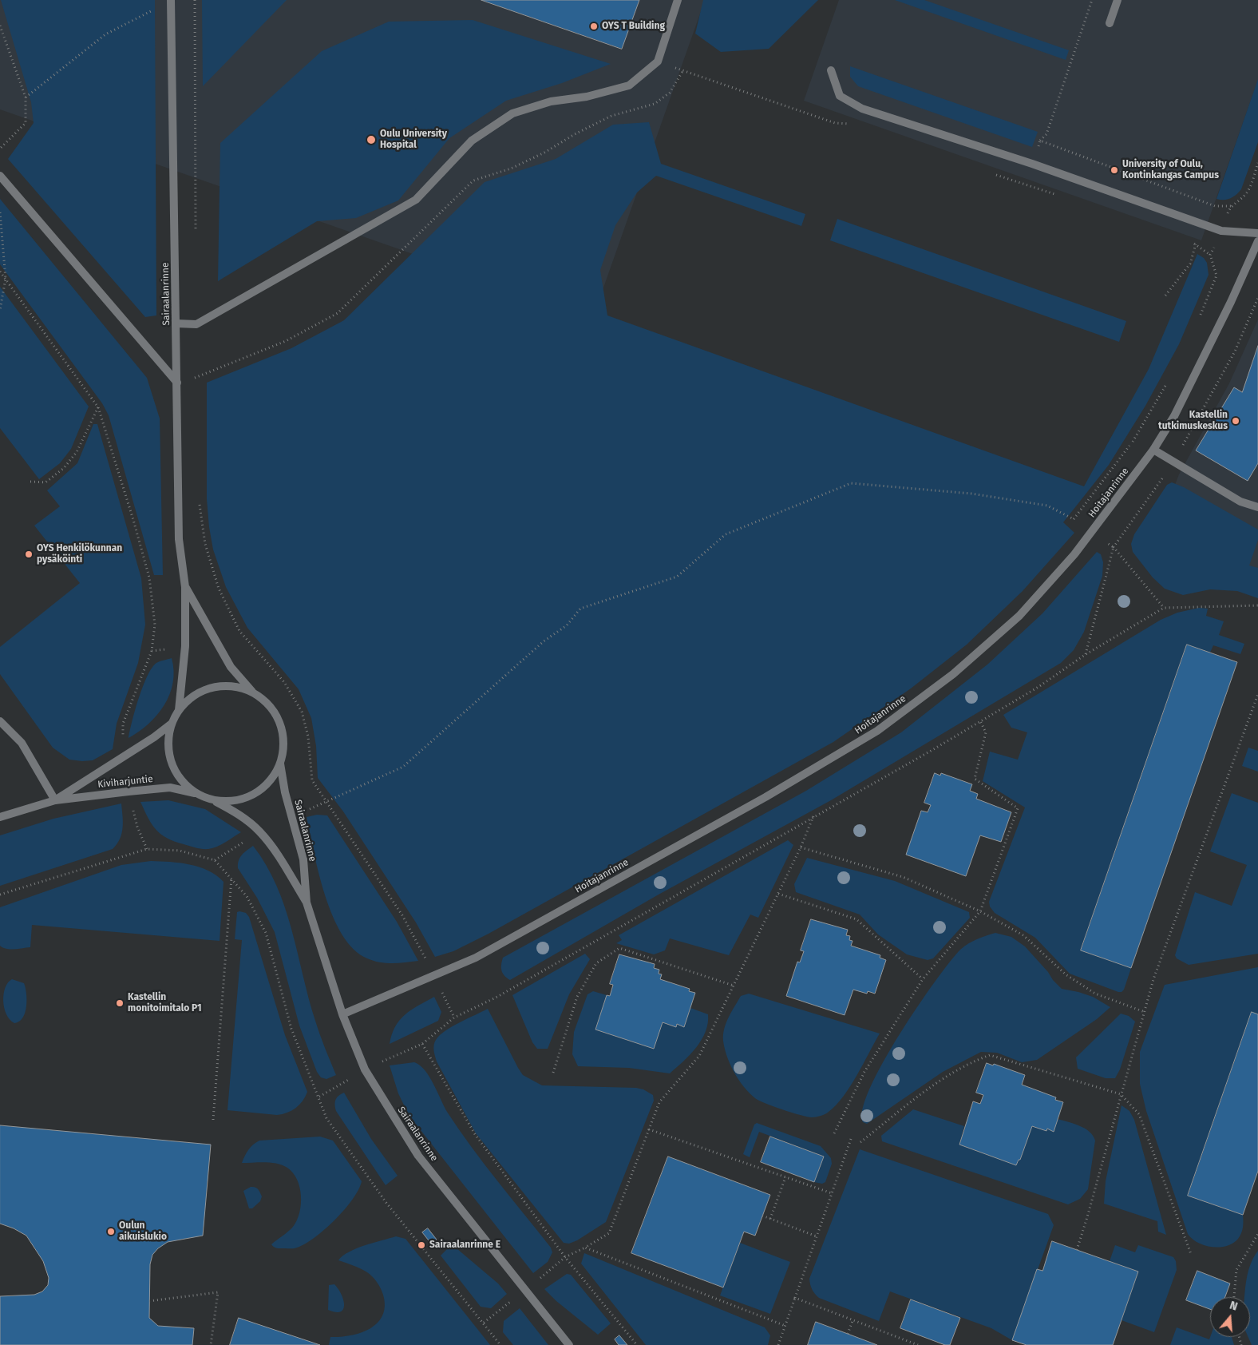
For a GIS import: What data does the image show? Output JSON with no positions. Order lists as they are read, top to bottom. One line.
{"streets":{"street":["Sairaalanrinne","Hoitajanrinne","Kiviharjuntie"]},"crossings":[["Sairaalanrinne","Hoitajanrinne"],["Sairaalanrinne","Kiviharjuntie"]],"places":["OYS T Building","Oulu University Hospital","University of Oulu, Kontinkangas Campus","Kastellin tutkimuskeskus","OYS Henkilökunnan pysäköinti","Kastellin monitoimitalo P1","Oulun aikuislukio","Sairaalanrinne E"],"north":"top"}
